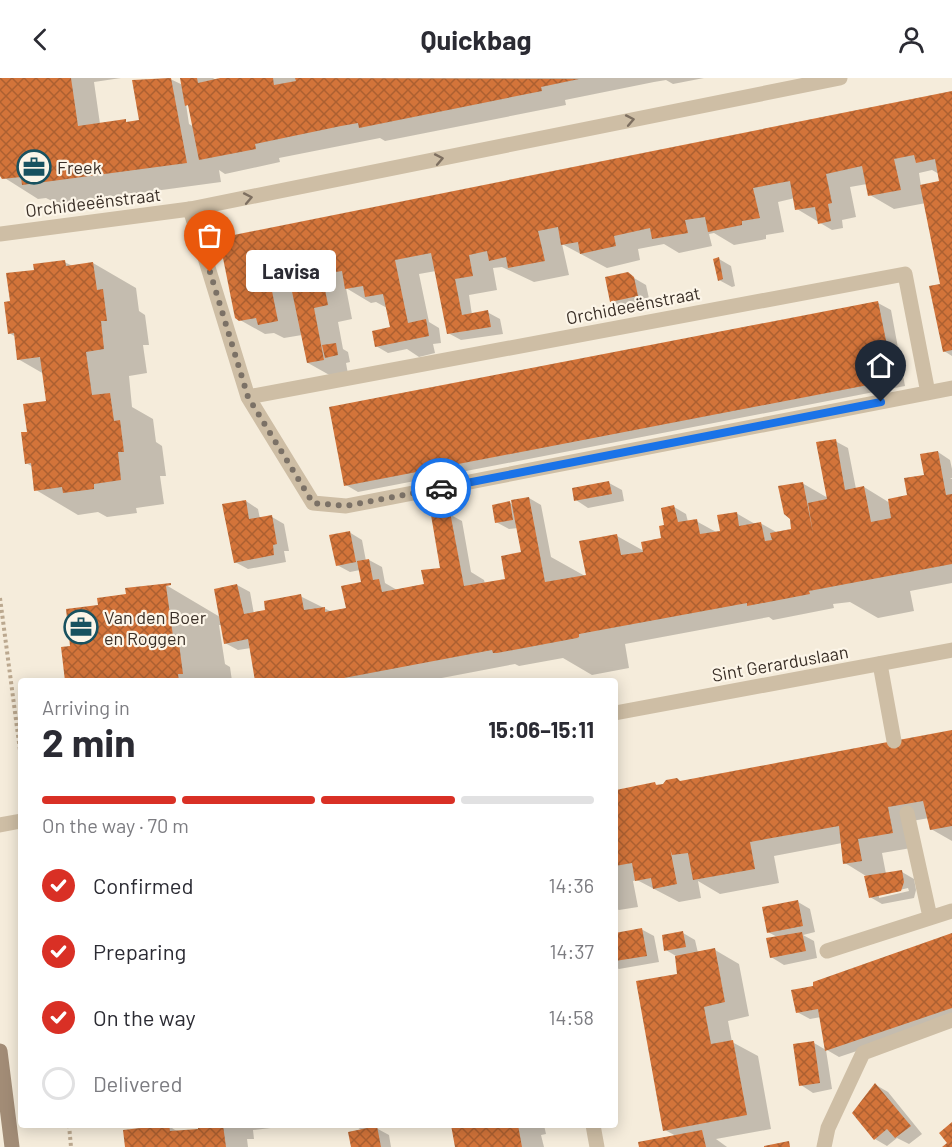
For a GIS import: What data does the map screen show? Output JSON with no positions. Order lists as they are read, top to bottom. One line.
{"streets":{"street":["Orchideeënstraat","Sint Gerarduslaan"]},"one_way":["Orchideeënstraat"],"places":{"office":["Freek","Van den Boer en Roggen"],"other":["Lavisa"]},"page":{"header":"Quickbag","bubble":"Lavisa","heading":["2 min","Arriving in","15:06–15:11"],"bar":"On the way · 70 m","list":[["Confirmed","14:36"],["Preparing","14:37"],["On the way","14:58"],"Delivered"]}}
